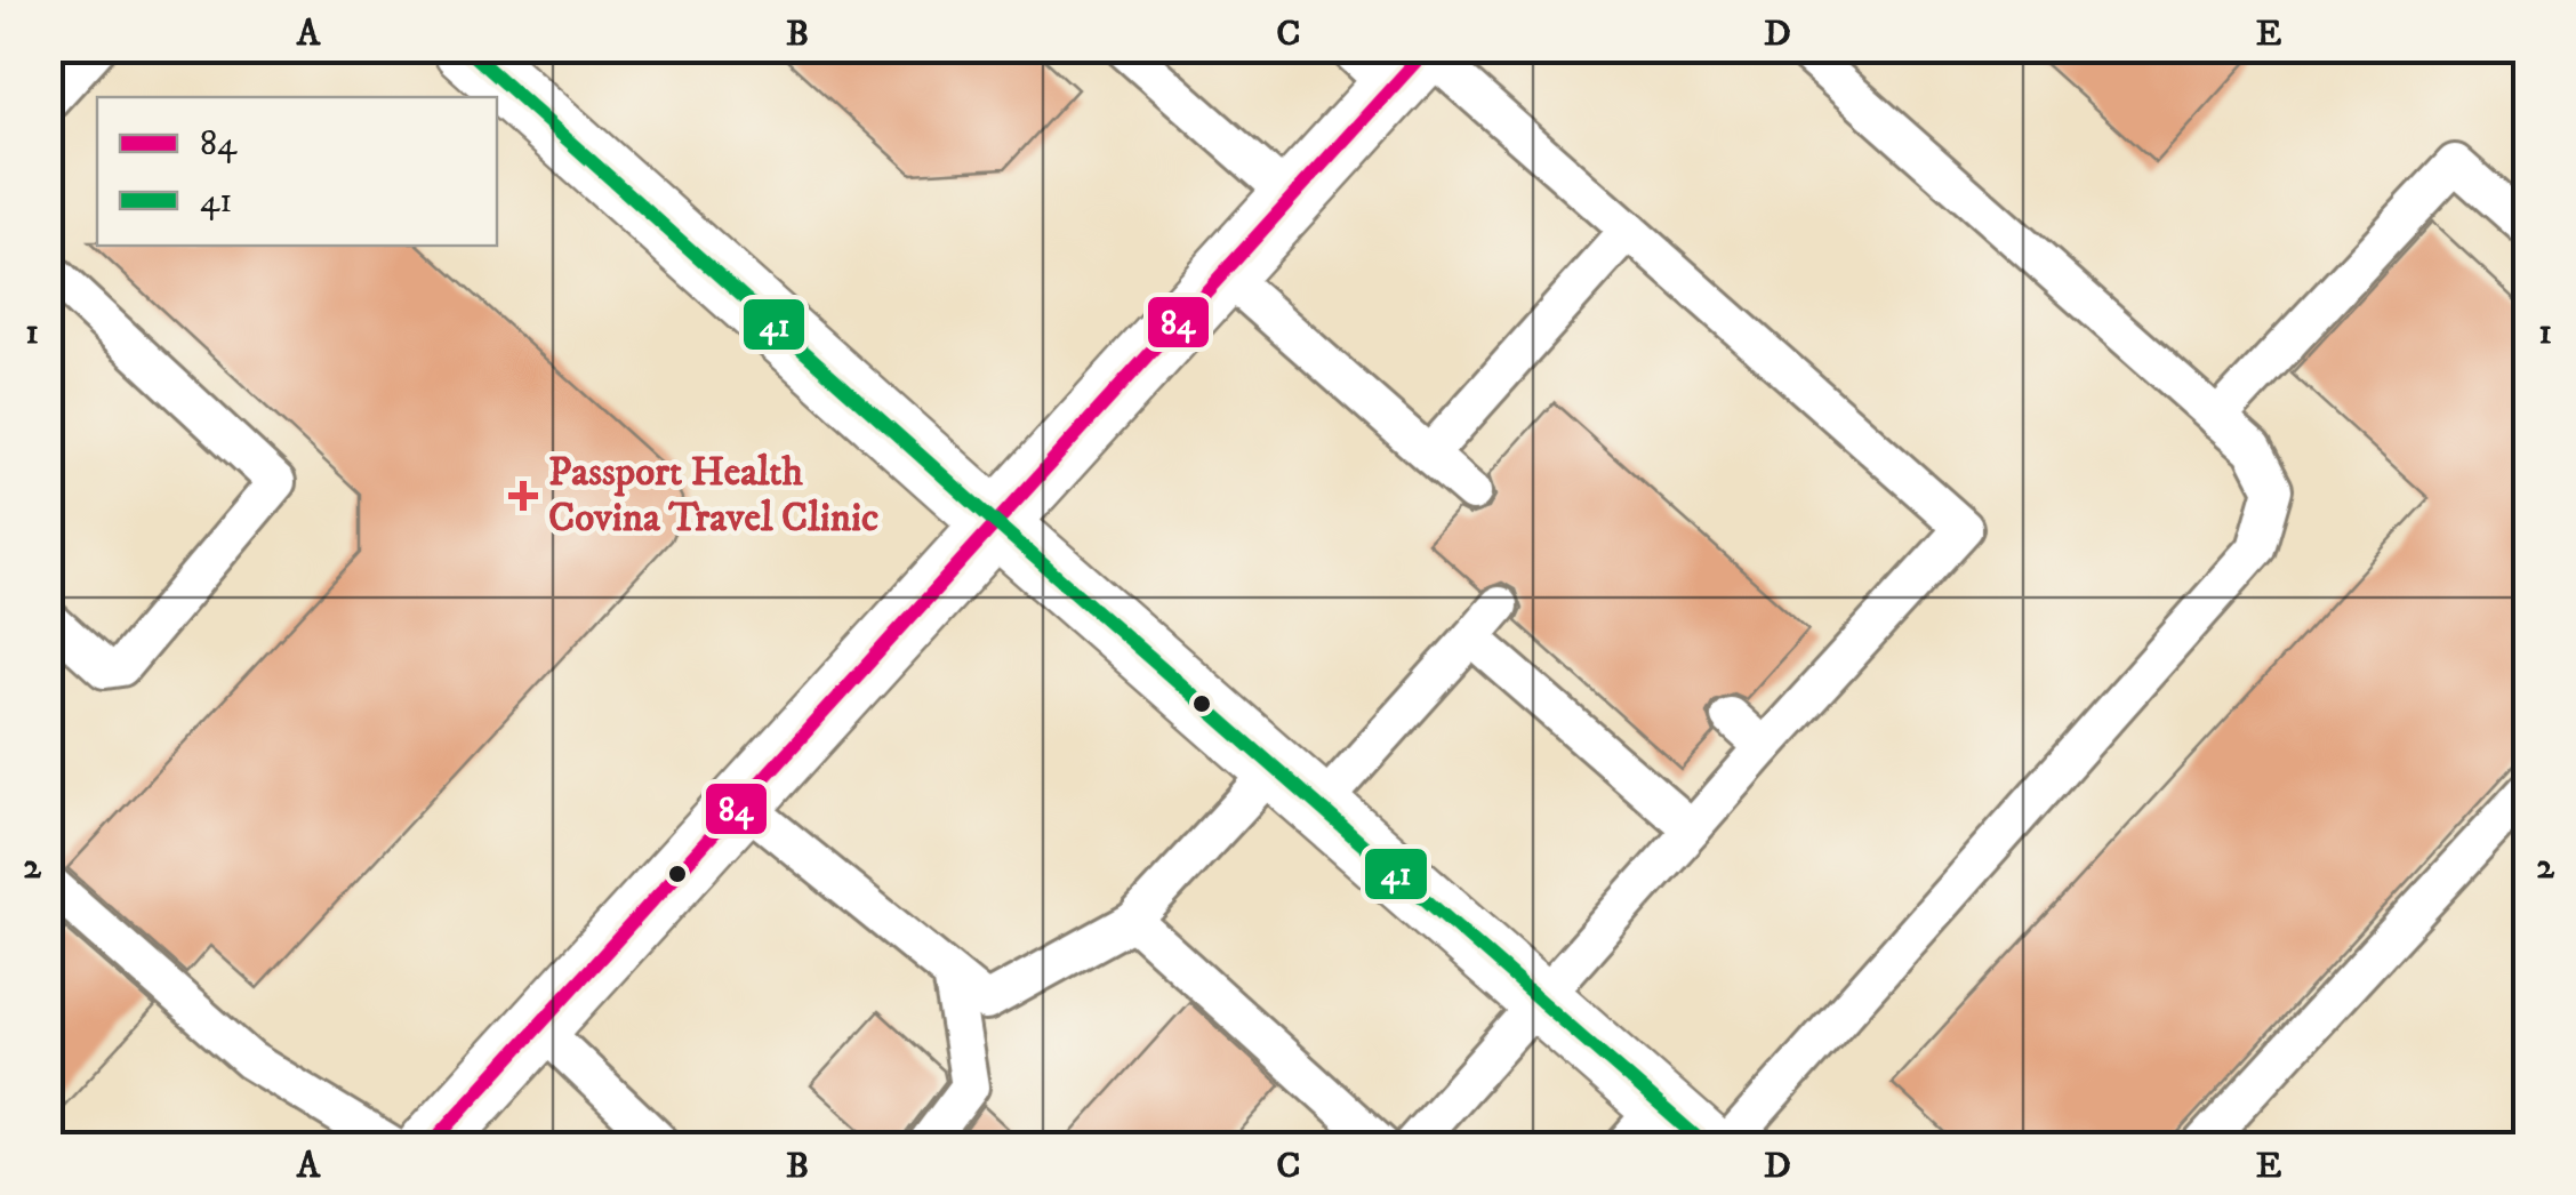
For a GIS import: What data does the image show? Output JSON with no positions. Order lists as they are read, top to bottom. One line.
{"places":{"health":["Passport Health Covina Travel Clinic"]},"lines":["transit line 84","transit line 41"],"legend":["84","41"],"grid":{"columns":["A","B","C","D","E"],"rows":["1","2"]}}
